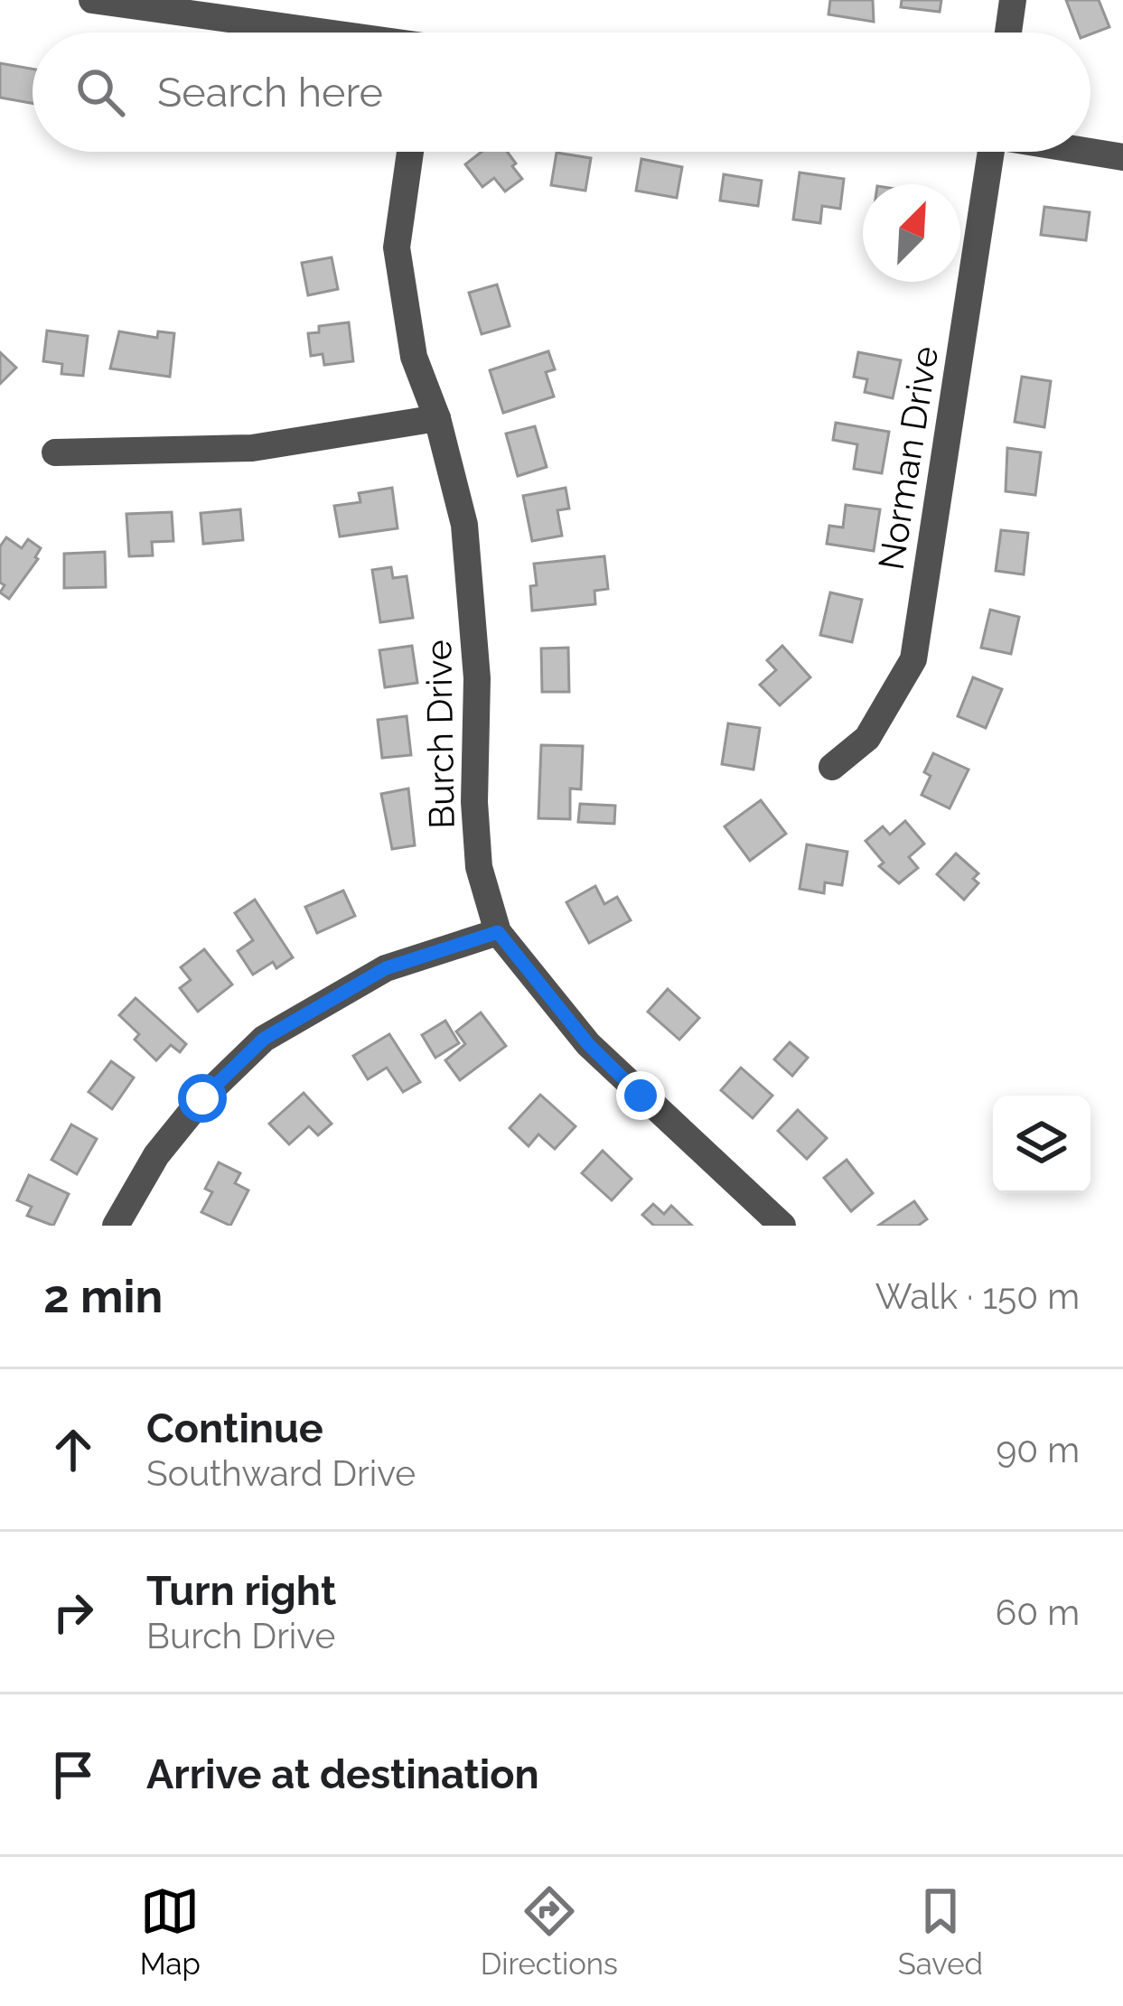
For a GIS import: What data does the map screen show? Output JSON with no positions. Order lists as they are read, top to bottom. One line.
{"streets":{"street":["Norman Drive","Burch Drive"]},"north":"top right","page":{"search":"Search here","heading":["2 min","Walk · 150 m"],"list":[["Continue","Southward Drive","90 m"],["Turn right","Burch Drive","60 m"],"Arrive at destination"],"nav":["Map","Directions","Saved"]}}
